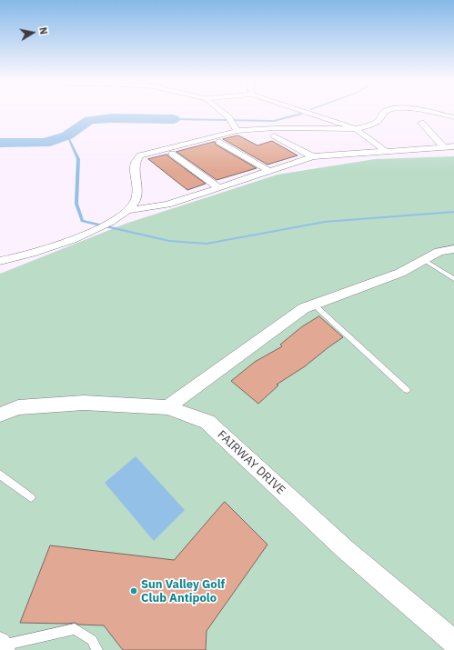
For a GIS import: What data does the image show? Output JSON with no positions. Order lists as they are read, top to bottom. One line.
{"streets":{"street":["FAIRWAY DRIVE"]},"places":["Sun Valley Golf Club Antipolo"],"north":"right"}
